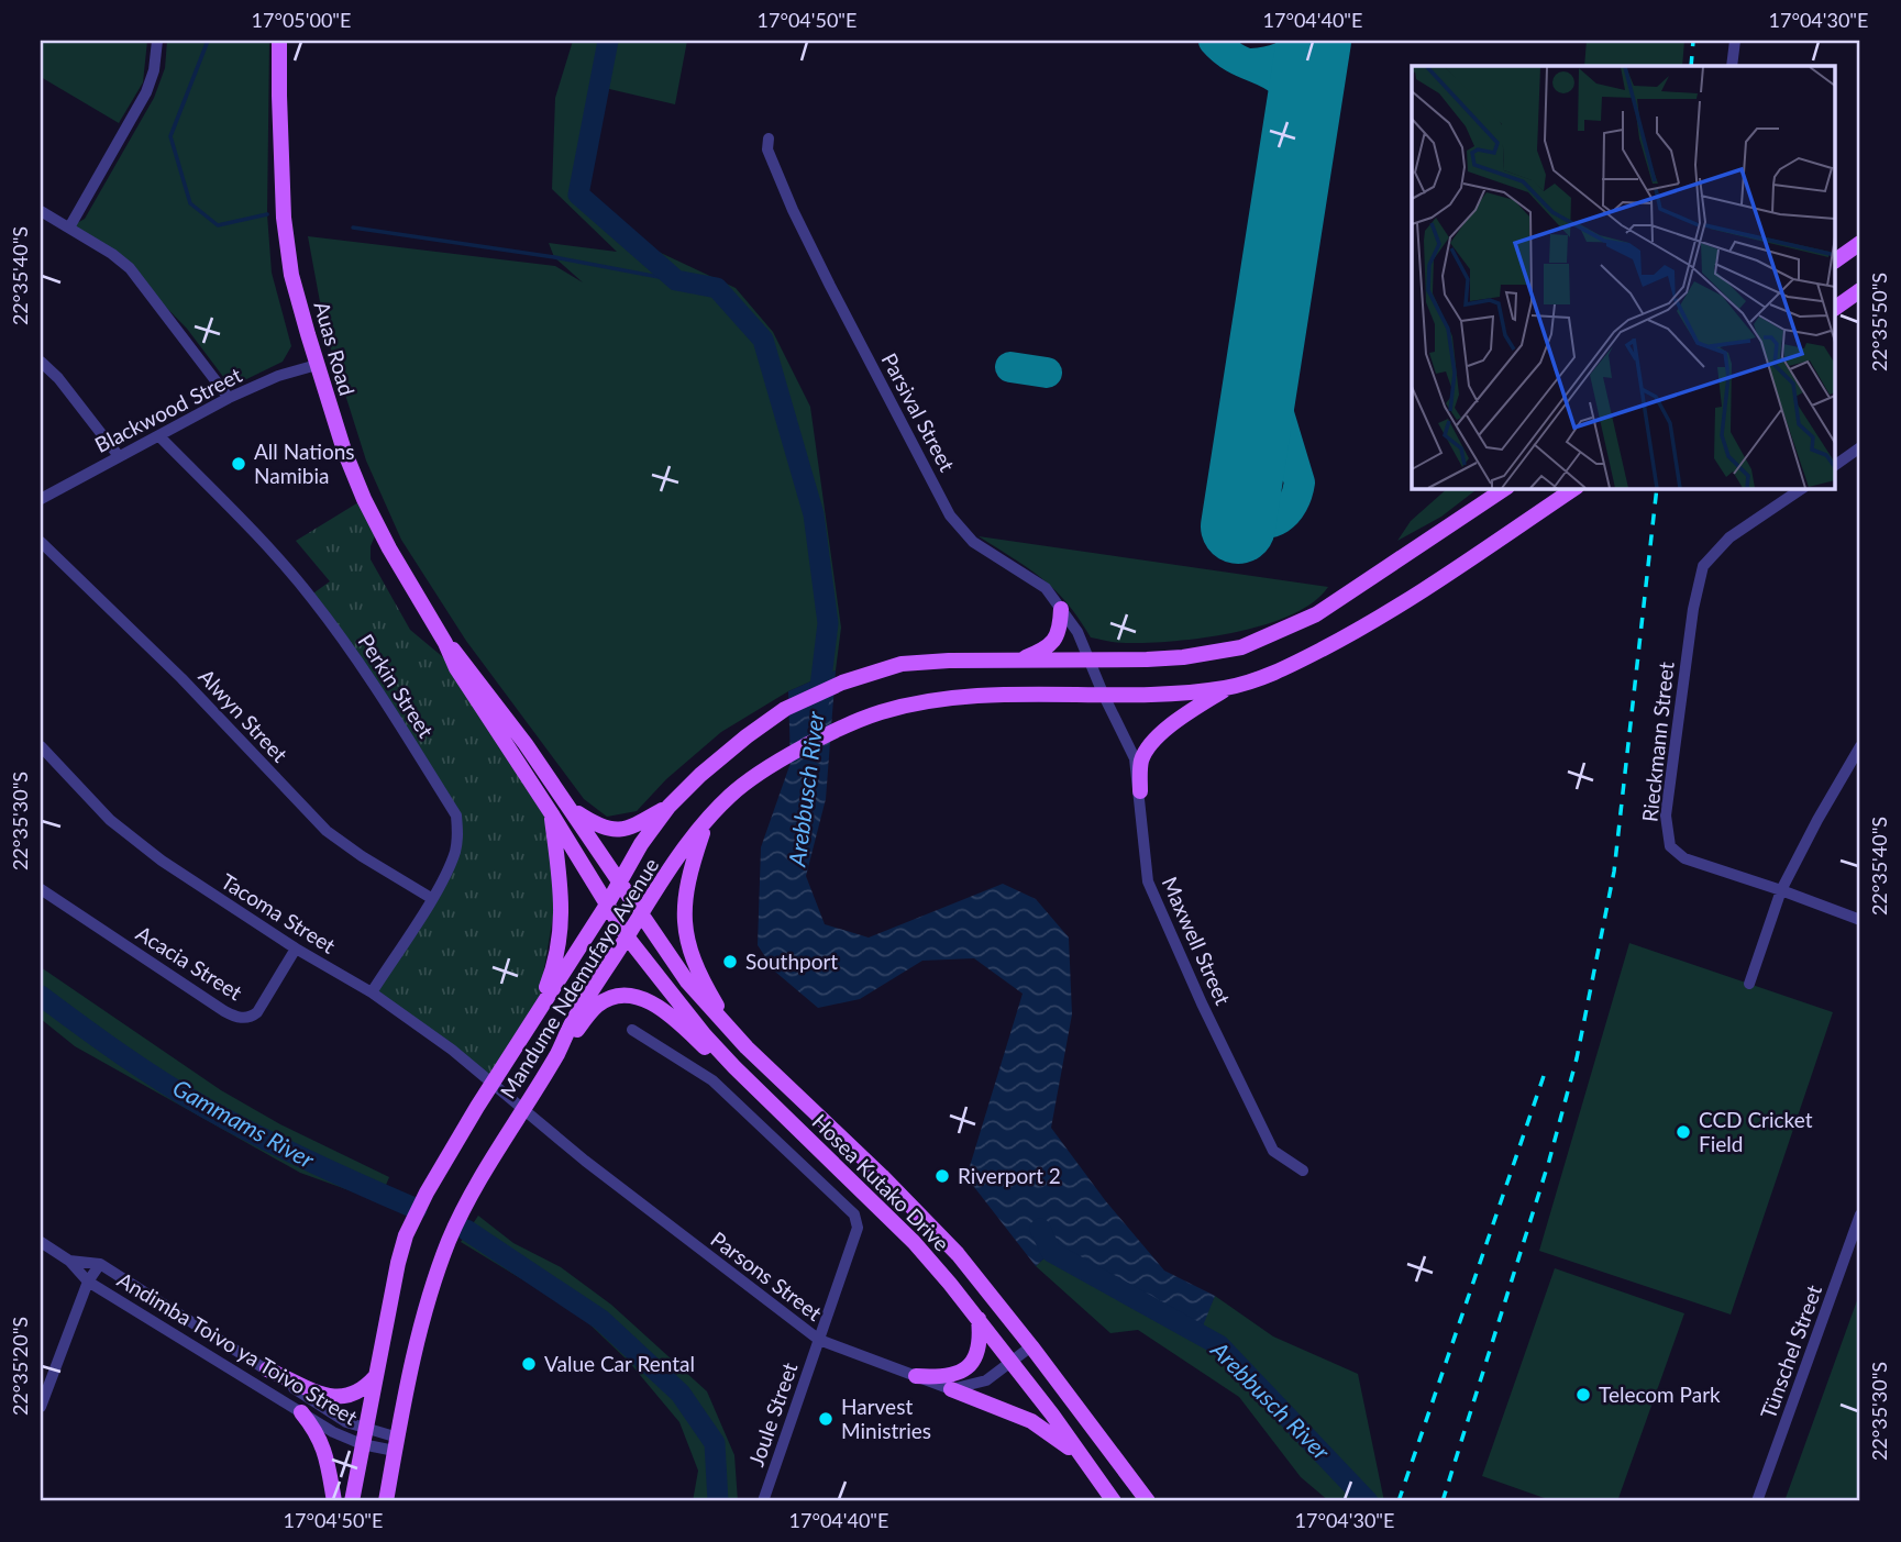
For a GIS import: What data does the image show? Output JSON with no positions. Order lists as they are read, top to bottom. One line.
{"streets":{"main road":["Auas Road","Mandume Ndemufayo Avenue","Hosea Kutako Drive"],"street":["Blackwood Street","Parsival Street","Perkin Street","Alwyn Street","Rieckmann Street","Tacoma Street","Maxwell Street","Acacia Street","Parsons Street","Andimba Toivo ya Toivo Street","Tünschel Street","Joule Street"]},"crossings":[["Auas Road","Blackwood Street"],["Auas Road","Mandume Ndemufayo Avenue"],["Auas Road","Hosea Kutako Drive"],["Blackwood Street","Perkin Street"],["Parsival Street","Maxwell Street"],["Parsival Street","Mandume Ndemufayo Avenue"],["Perkin Street","Alwyn Street"],["Perkin Street","Tacoma Street"],["Tacoma Street","Acacia Street"],["Tacoma Street","Mandume Ndemufayo Avenue"],["Tacoma Street","Parsons Street"],["Maxwell Street","Mandume Ndemufayo Avenue"],["Mandume Ndemufayo Avenue","Hosea Kutako Drive"],["Mandume Ndemufayo Avenue","Parsons Street"],["Mandume Ndemufayo Avenue","Andimba Toivo ya Toivo Street"],["Parsons Street","Joule Street"]],"water":["Arebbusch River","Gammams River"],"places":["All Nations Namibia","Southport","CCD Cricket Field","Riverport 2","Value Car Rental","Telecom Park","Harvest Ministries"],"coordinates":["17°05'00\"E","17°04'50\"E","17°04'40\"E","17°04'30\"E","22°35'40\"S","22°35'50\"S","22°35'30\"S","22°35'20\"S"]}
